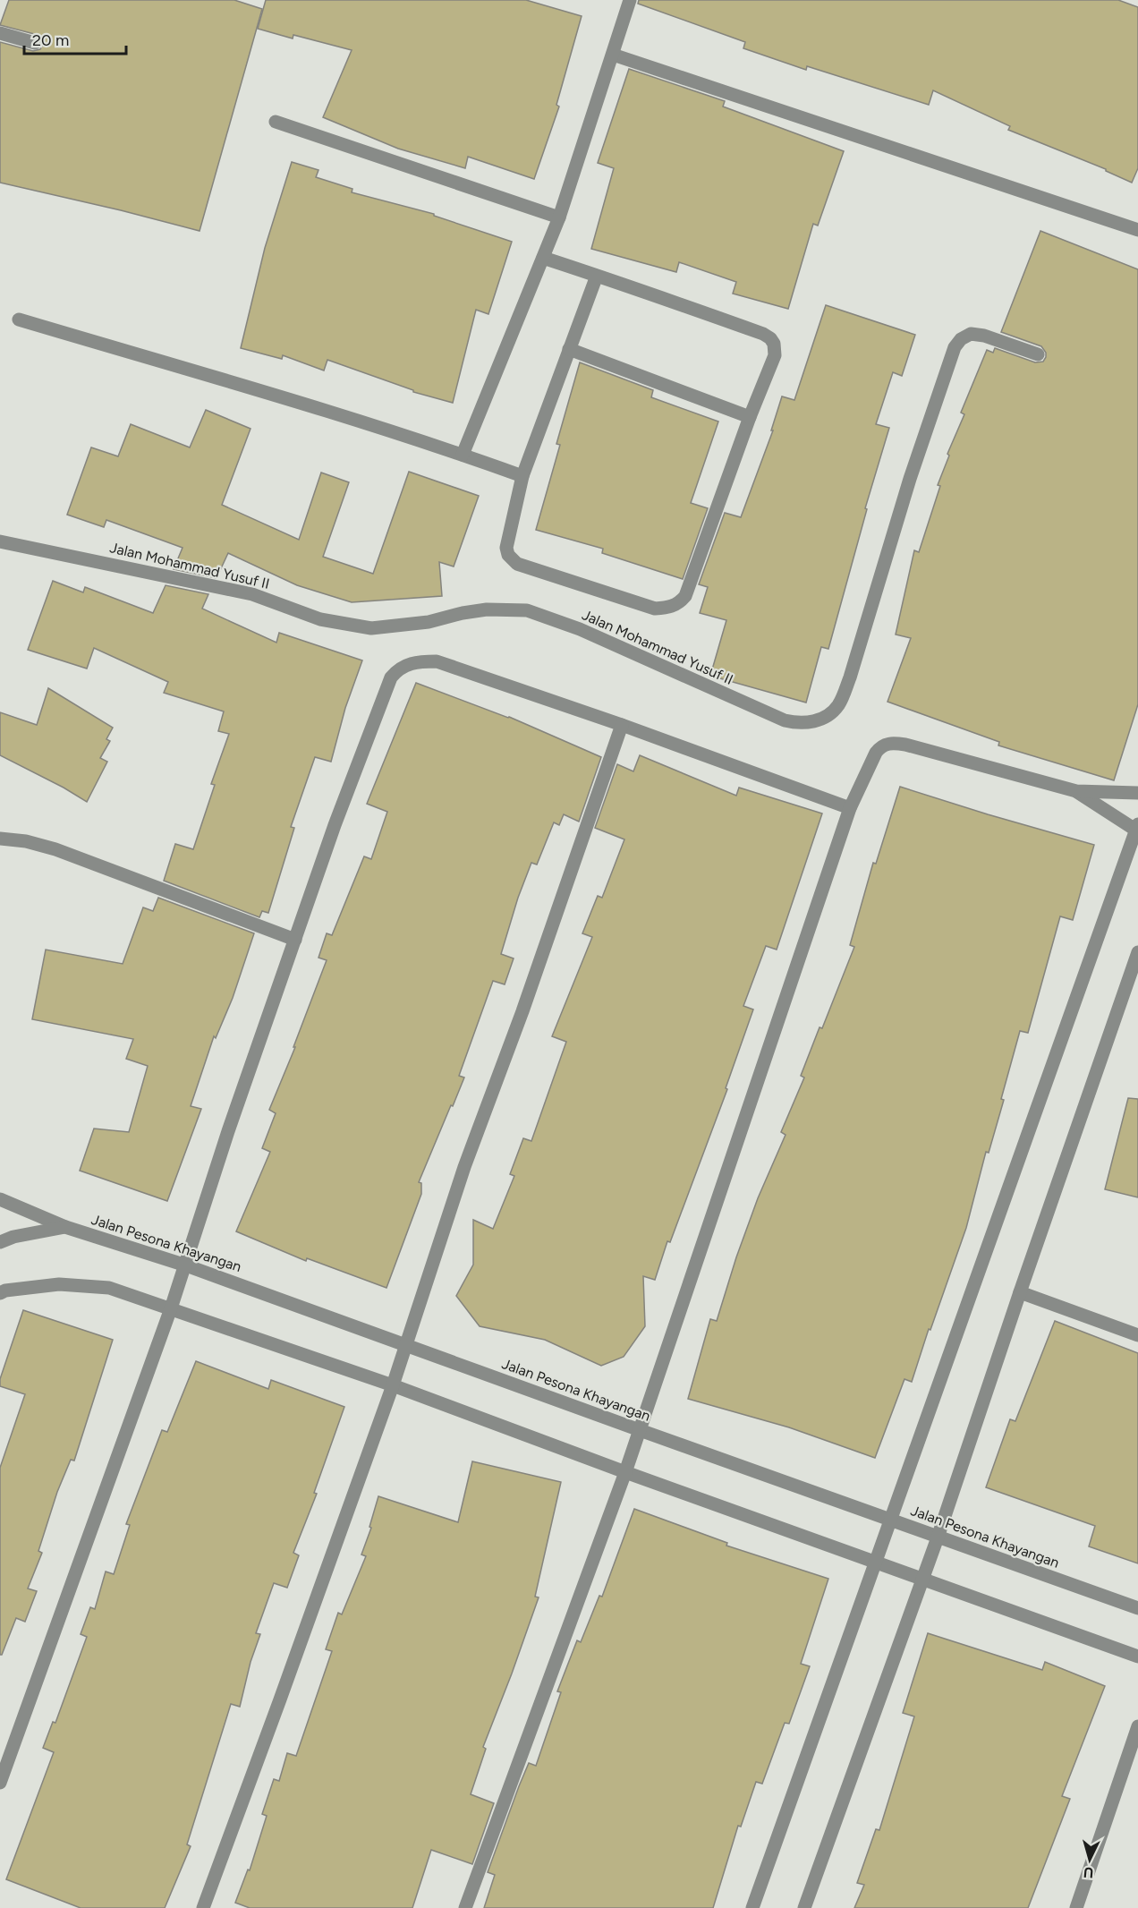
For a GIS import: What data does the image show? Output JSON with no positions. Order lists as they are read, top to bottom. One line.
{"streets":{"street":["Jalan Mohammad Yusuf II","Jalan Pesona Khayangan"]},"scale_bar":"20 m","north":"bottom"}
